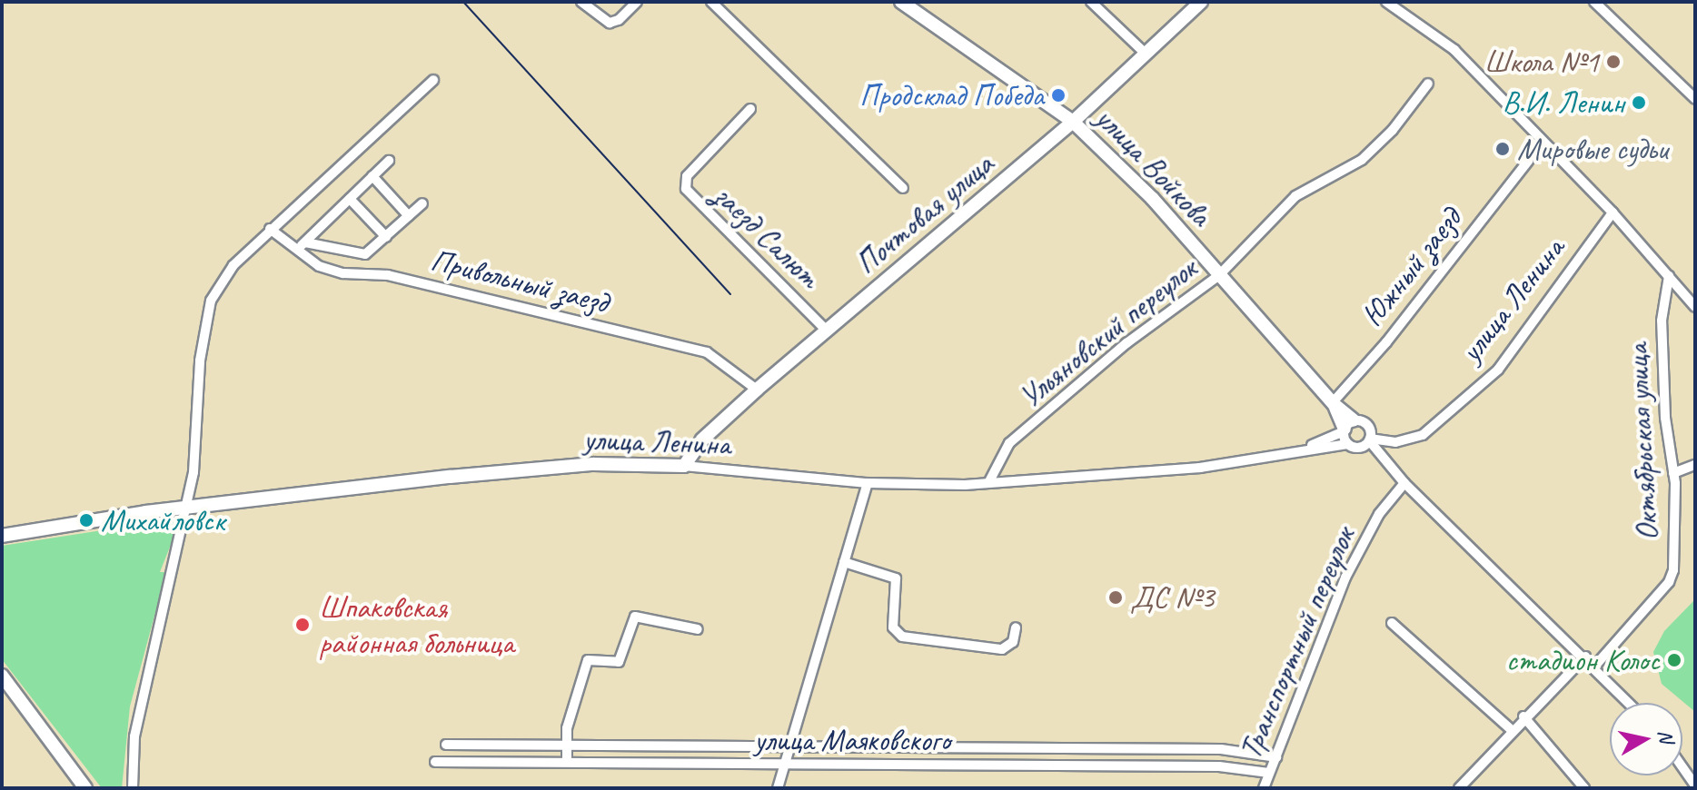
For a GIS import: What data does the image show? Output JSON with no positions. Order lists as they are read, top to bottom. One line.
{"streets":{"main road":["улица Войкова","Почтовая улица","улица Ленина"],"street":["заезд Салют","Южный заезд","Привольный заезд","Ульяновский переулок","Октябрьская улица","Транспортный переулок","улица Маяковского"]},"crossings":[["улица Войкова","Почтовая улица"],["улица Войкова","Южный заезд"],["улица Войкова","улица Ленина"],["улица Войкова","Ульяновский переулок"],["Почтовая улица","заезд Салют"],["Почтовая улица","Привольный заезд"],["Почтовая улица","улица Ленина"],["улица Ленина","Ульяновский переулок"],["Транспортный переулок","улица Маяковского"]],"places":["Школа №1","Продсклад Победа","В.И. Ленин","Мировые судьи","Михайловск","ДС №3","Шпаковская районная больница","стадион Колос"],"north":"right"}
